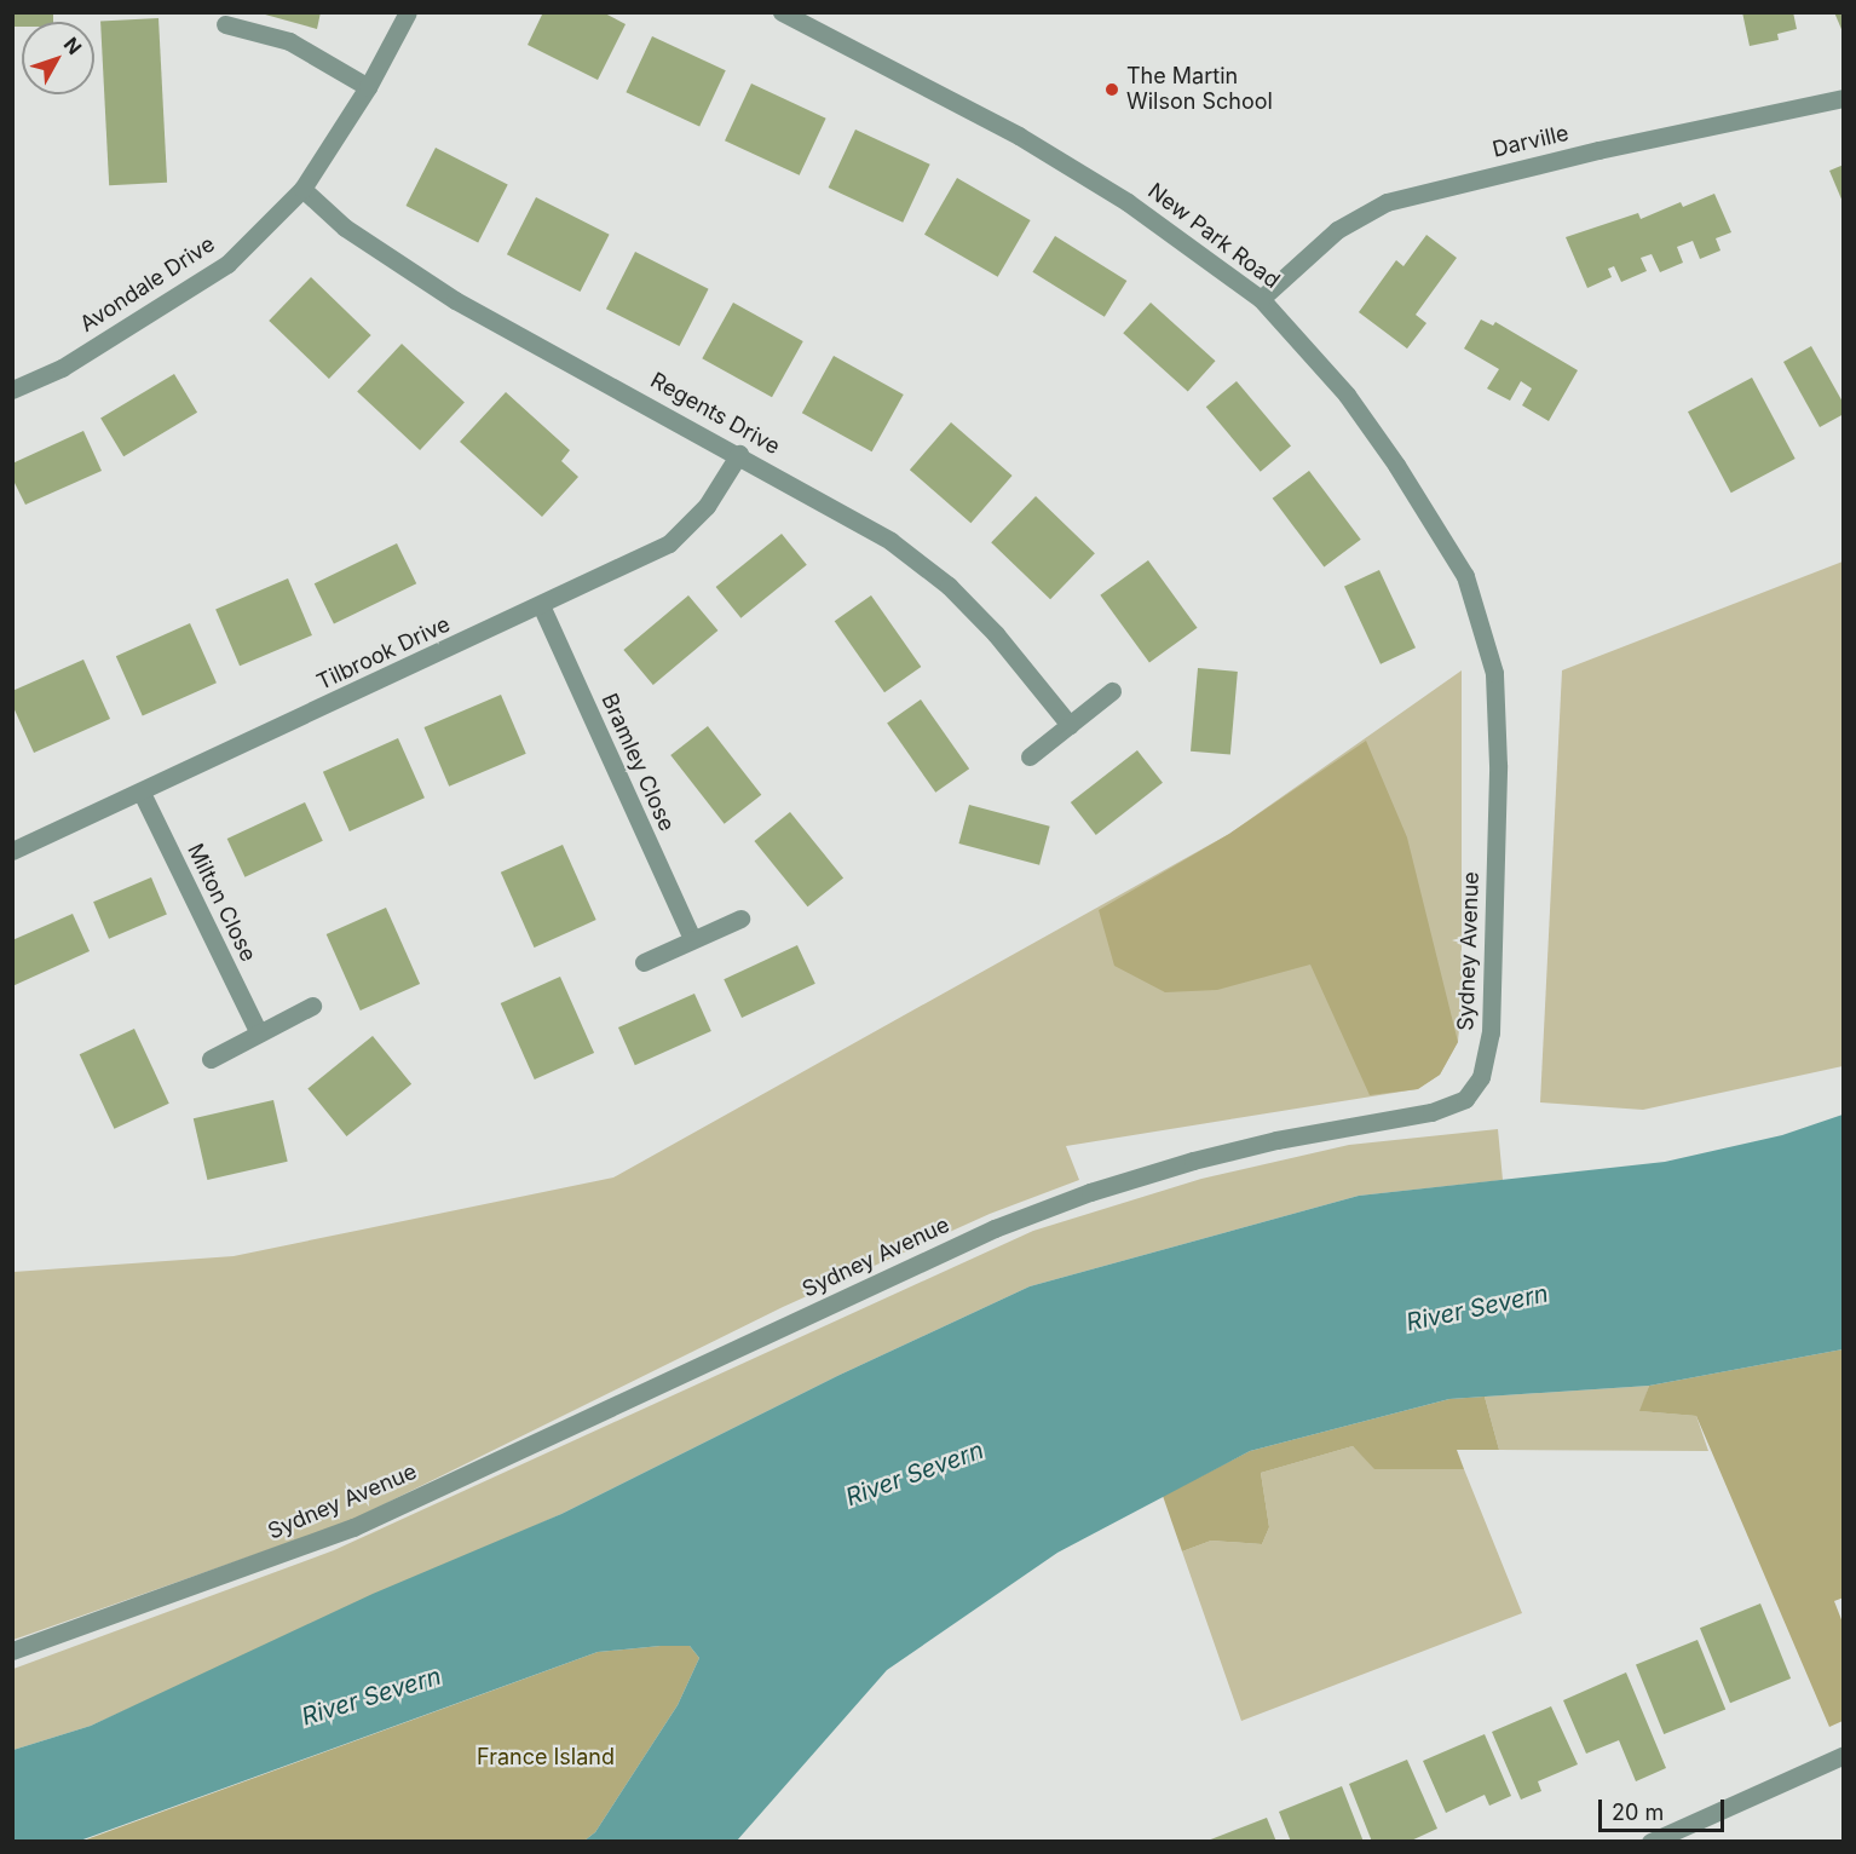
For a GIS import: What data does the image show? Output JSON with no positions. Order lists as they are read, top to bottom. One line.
{"streets":{"street":["Darville","New Park Road","Avondale Drive","Regents Drive","Tilbrook Drive","Bramley Close","Milton Close","Sydney Avenue"]},"crossings":[["Darville","New Park Road"],["New Park Road","Sydney Avenue"],["Avondale Drive","Regents Drive"],["Regents Drive","Tilbrook Drive"],["Tilbrook Drive","Bramley Close"],["Tilbrook Drive","Milton Close"]],"water":["River Severn"],"parks":["France Island"],"places":["The Martin Wilson School"],"scale_bar":"20 m","north":"top right"}
